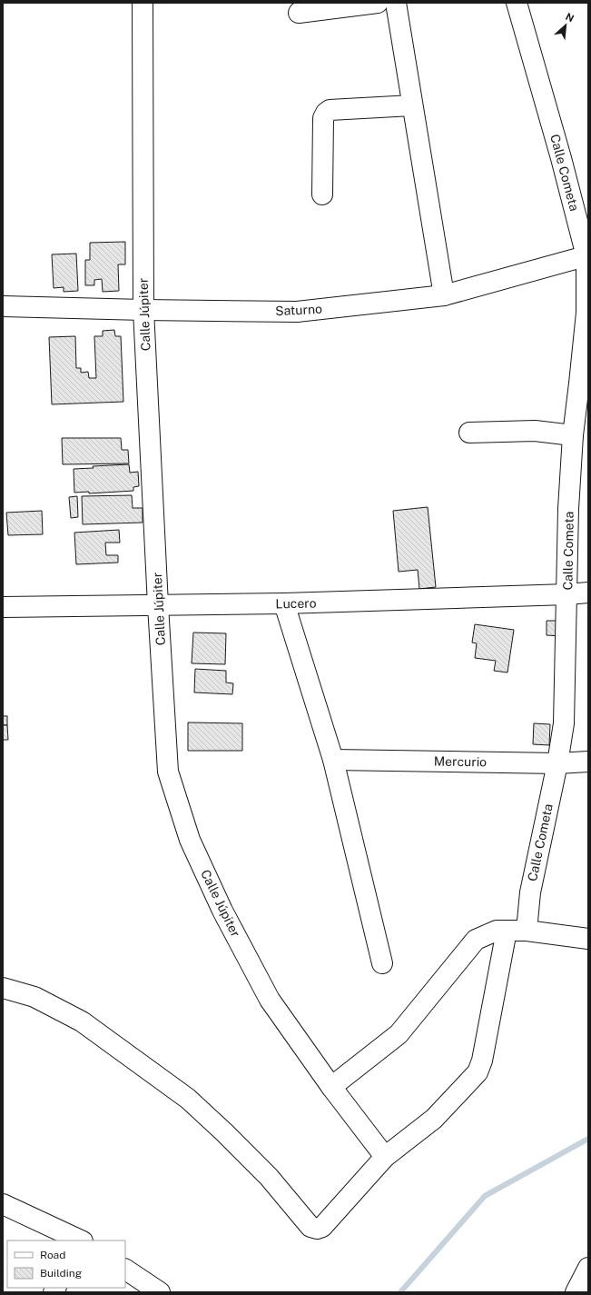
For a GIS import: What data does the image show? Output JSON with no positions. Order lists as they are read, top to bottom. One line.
{"streets":{"street":["Calle Cometa","Saturno","Calle Júpiter","Lucero","Mercurio"]},"crossings":[["Calle Cometa","Saturno"],["Calle Cometa","Lucero"],["Calle Cometa","Mercurio"],["Saturno","Calle Júpiter"],["Calle Júpiter","Lucero"]],"legend":["Road","Building"],"north":"top right"}
